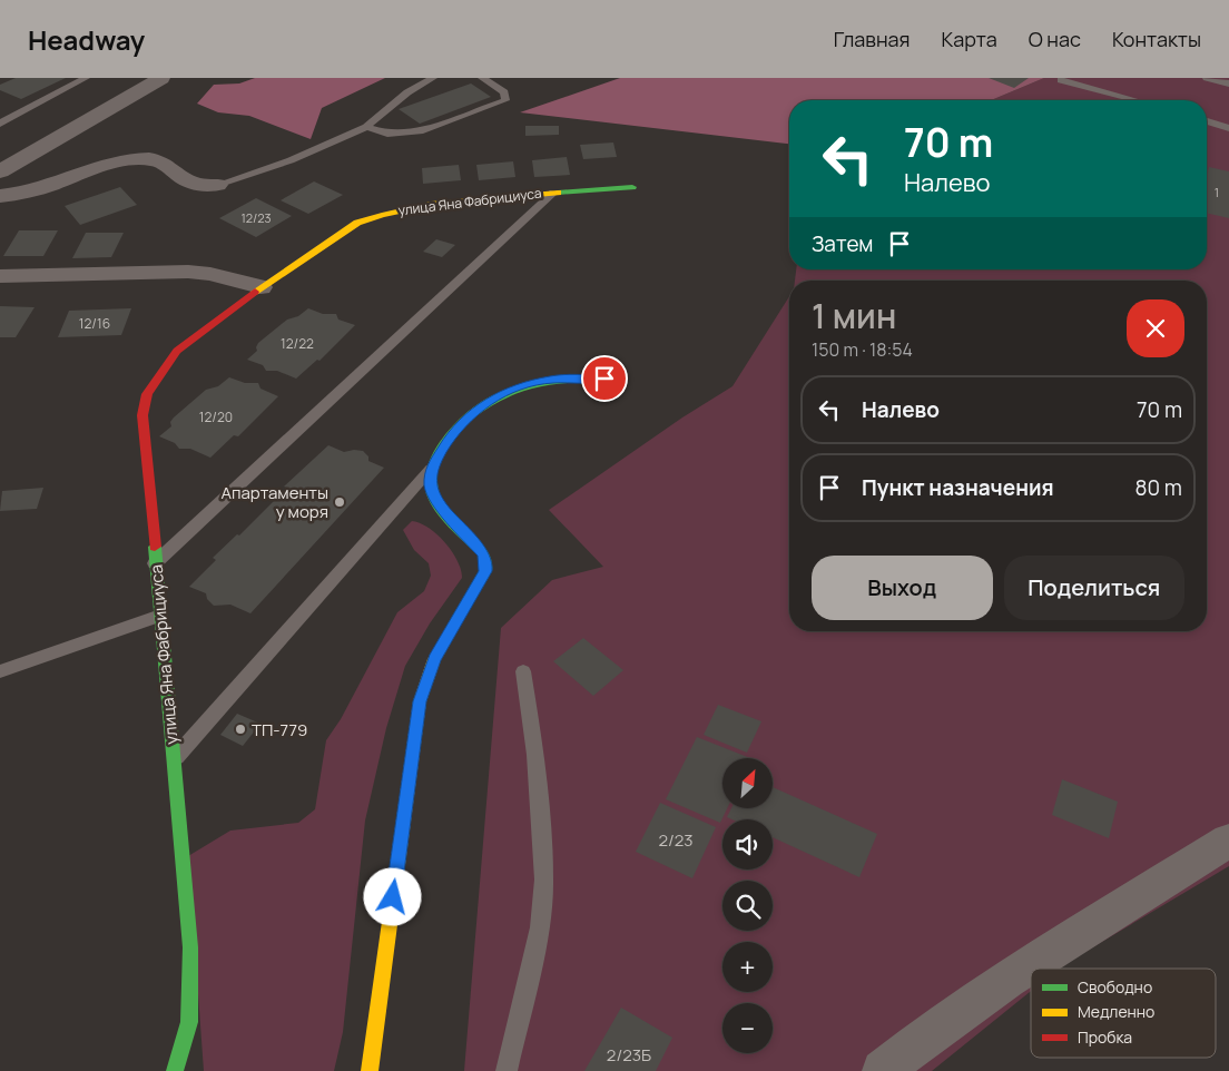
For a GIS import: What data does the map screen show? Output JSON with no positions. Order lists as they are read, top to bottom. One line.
{"streets":{"street":["улица Яна Фабрициуса"]},"places":["Апартаменты у моря","ТП-779"],"house_numbers":["1","12/23","12/16","12/22","12/20","2/23","2/23Б"],"legend":["Свободно","Медленно","Пробка"],"north":"top right","page":{"header":"Headway","nav":["Главная","Карта","О нас","Контакты"],"turn":["70 m","Налево"],"then":"Затем","heading":["1 мин","150 m · 18:54"],"list":[{"name":"Налево","value":"70 m"},{"name":"Пункт назначения","value":"80 m"}],"buttons":["Выход","Поделиться"],"map_buttons":["+","−"]}}
